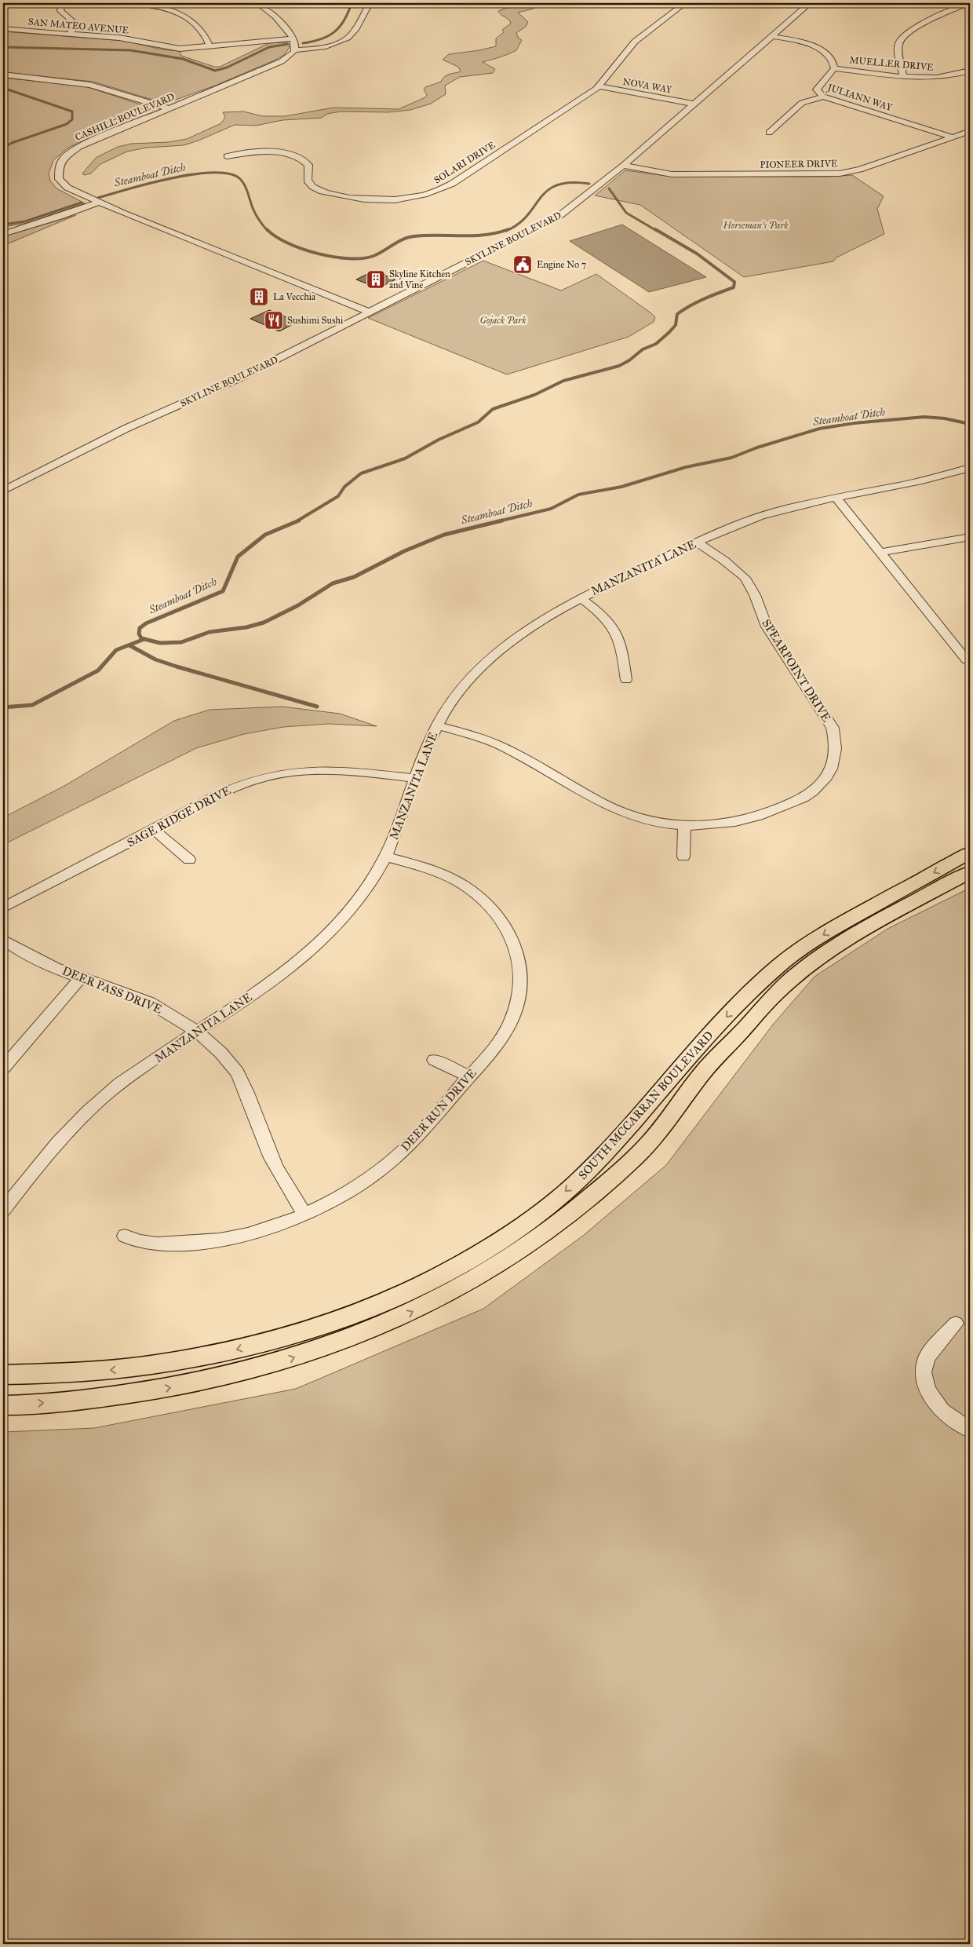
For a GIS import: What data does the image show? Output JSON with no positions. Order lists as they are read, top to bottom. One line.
{"streets":{"main road":["SOUTH MCCARRAN BOULEVARD"],"street":["SAN MATEO AVENUE","MUELLER DRIVE","NOVA WAY","JULIANN WAY","CASHILL BOULEVARD","SOLARI DRIVE","PIONEER DRIVE","SKYLINE BOULEVARD","MANZANITA LANE","SPEARPOINT DRIVE","SAGE RIDGE DRIVE","DEER PASS DRIVE","DEER RUN DRIVE"]},"crossings":[["MUELLER DRIVE","JULIANN WAY"],["NOVA WAY","SOLARI DRIVE"],["NOVA WAY","SKYLINE BOULEVARD"],["JULIANN WAY","PIONEER DRIVE"],["JULIANN WAY","SKYLINE BOULEVARD"],["CASHILL BOULEVARD","SKYLINE BOULEVARD"],["PIONEER DRIVE","SKYLINE BOULEVARD"],["MANZANITA LANE","SPEARPOINT DRIVE"],["MANZANITA LANE","SAGE RIDGE DRIVE"],["MANZANITA LANE","DEER PASS DRIVE"],["MANZANITA LANE","DEER RUN DRIVE"],["DEER PASS DRIVE","DEER RUN DRIVE"]],"water":["Steamboat Ditch"],"parks":["Horseman's Park","Gojack Park"],"places":{"public building":["Engine No 7"],"building":["Skyline Kitchen and Vine","La Vecchia"],"restaurant":["Sushimi Sushi"]}}
